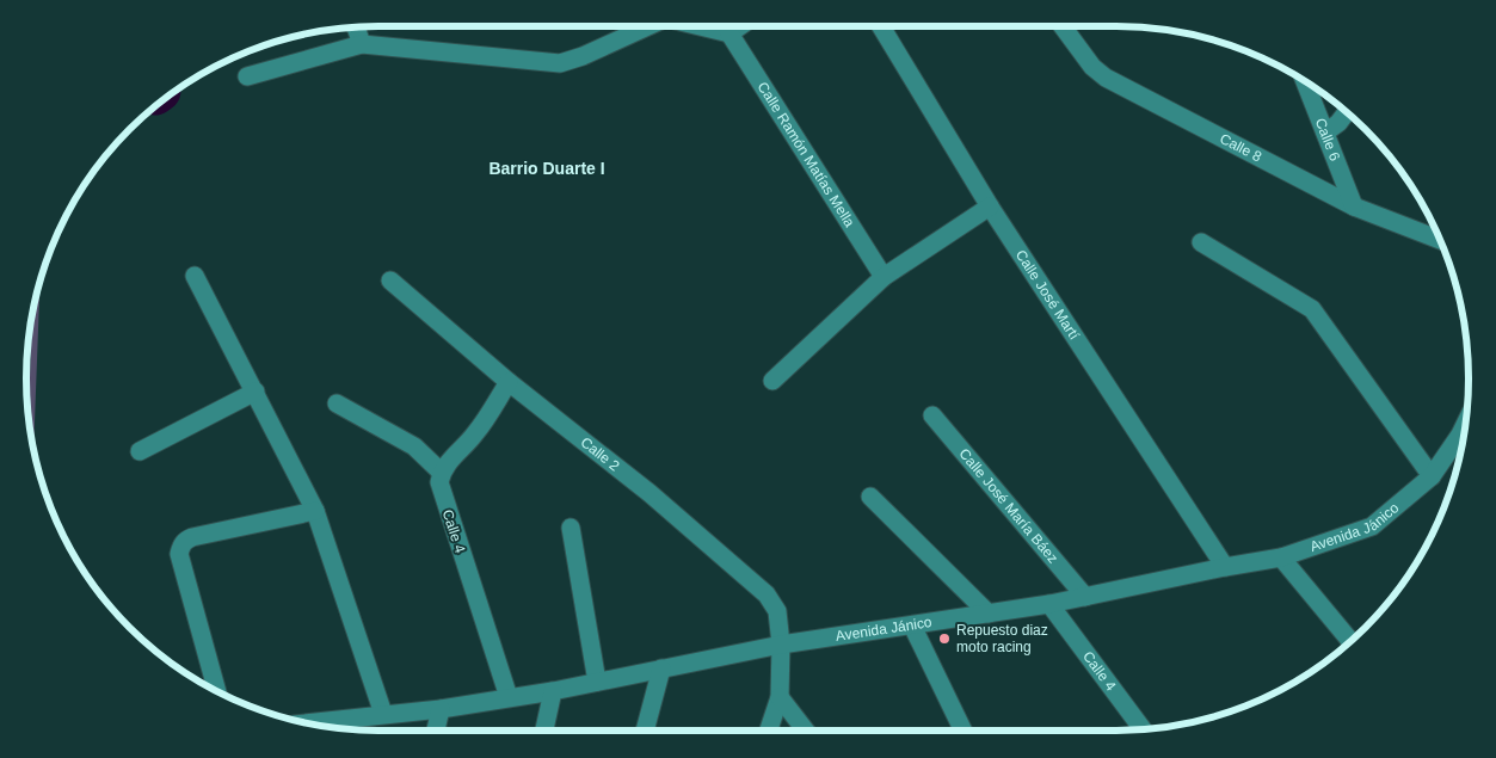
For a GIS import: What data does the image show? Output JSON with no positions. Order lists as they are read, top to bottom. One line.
{"streets":{"street":["Calle 6","Calle 8","Calle Ramón Matías Mella","Calle José Martí","Calle 2","Calle José María Báez","Avenida Jánico","Calle 4"]},"crossings":[["Calle 6","Calle 8"],["Calle José Martí","Avenida Jánico"],["Calle 2","Avenida Jánico"],["Calle José María Báez","Avenida Jánico"],["Avenida Jánico","Calle 4"]],"districts":["Barrio Duarte I"],"places":["Repuesto diaz moto racing"]}
